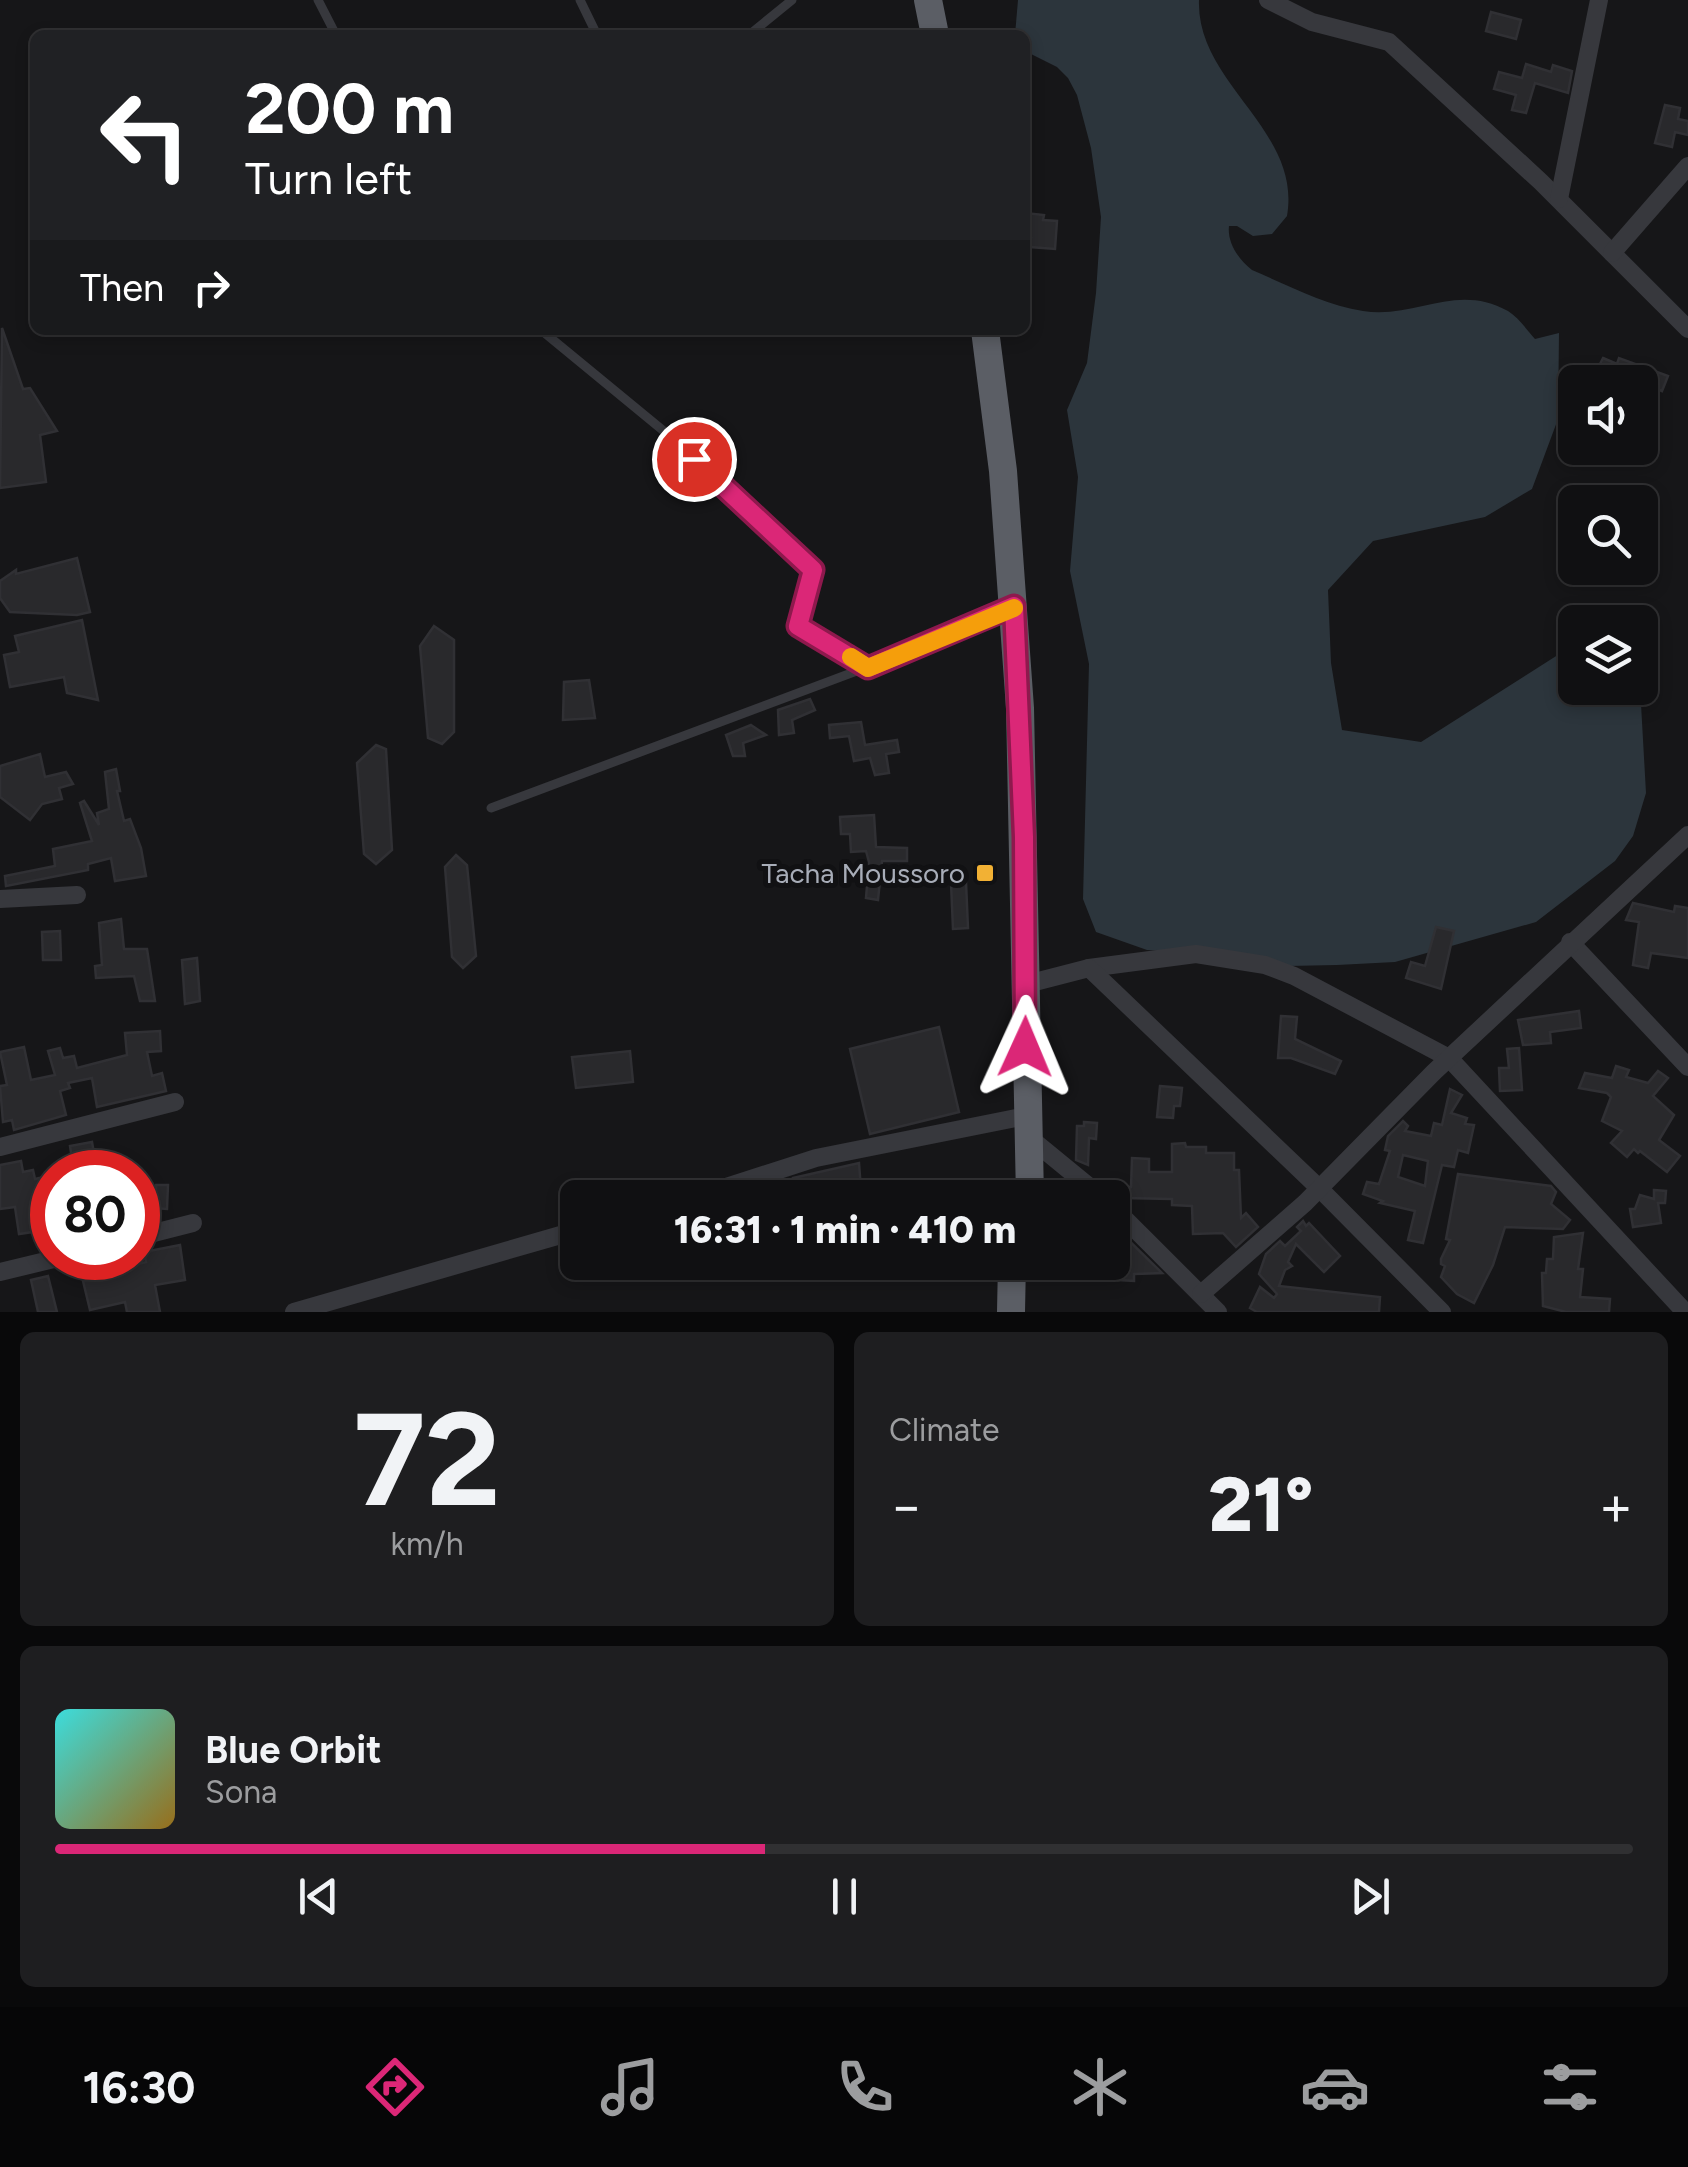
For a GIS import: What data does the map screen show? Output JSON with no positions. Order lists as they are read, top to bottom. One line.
{"places":{"transit":["Tacha Moussoro"]},"page":{"turn":["200 m","Turn left"],"then":"Then","limit":"80","trip":"16:31 · 1 min · 410 m","tile":[["72","km/h"],"Climate"],"heat":["−","21°","+"],"song":["Blue Orbit","Sona"],"tabs":"16:30"}}
